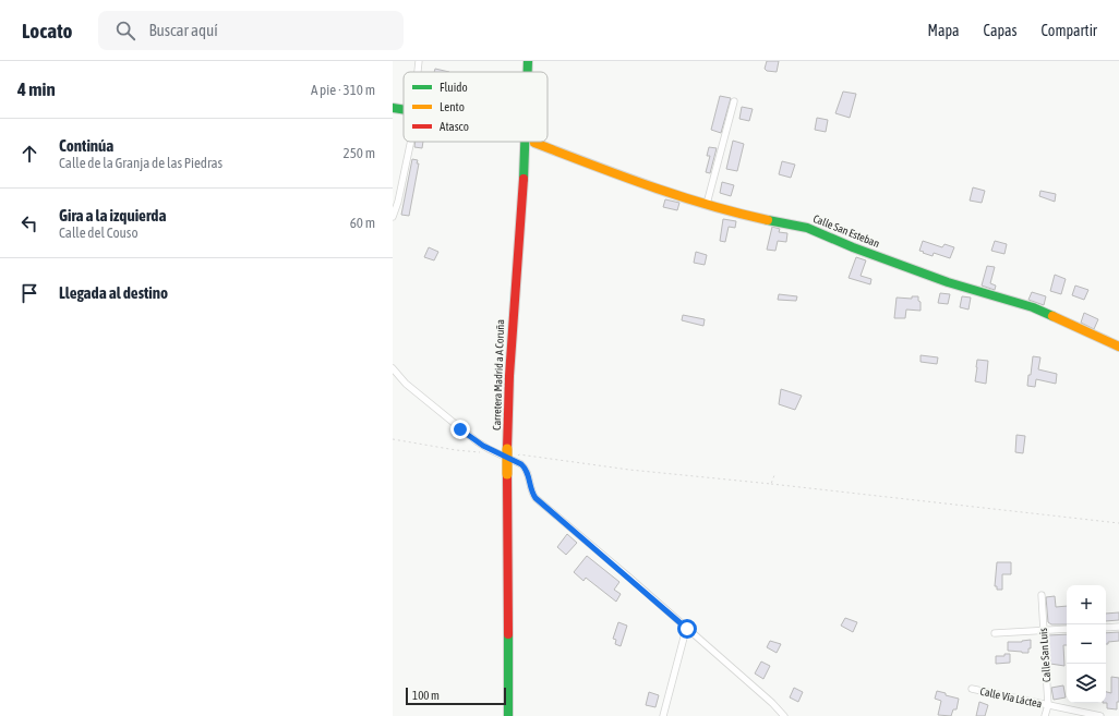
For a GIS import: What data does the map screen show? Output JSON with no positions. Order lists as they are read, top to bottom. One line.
{"streets":{"main road":["Calle San Esteban","Carretera Madrid a A Coruña"],"street":["Calle San Luis","Calle Vía Láctea"]},"crossings":[["Calle San Luis","Calle Vía Láctea"]],"legend":["Fluido","Lento","Atasco"],"scale_bar":"100 m","page":{"header":"Locato","search":"Buscar aquí","nav":["Mapa","Capas","Compartir"],"heading":["4 min","A pie · 310 m"],"list":[["Continúa","Calle de la Granja de las Piedras","250 m"],["Gira a la izquierda","Calle del Couso","60 m"],"Llegada al destino"],"map_buttons":["+","−"],"scale":"100 m"}}
